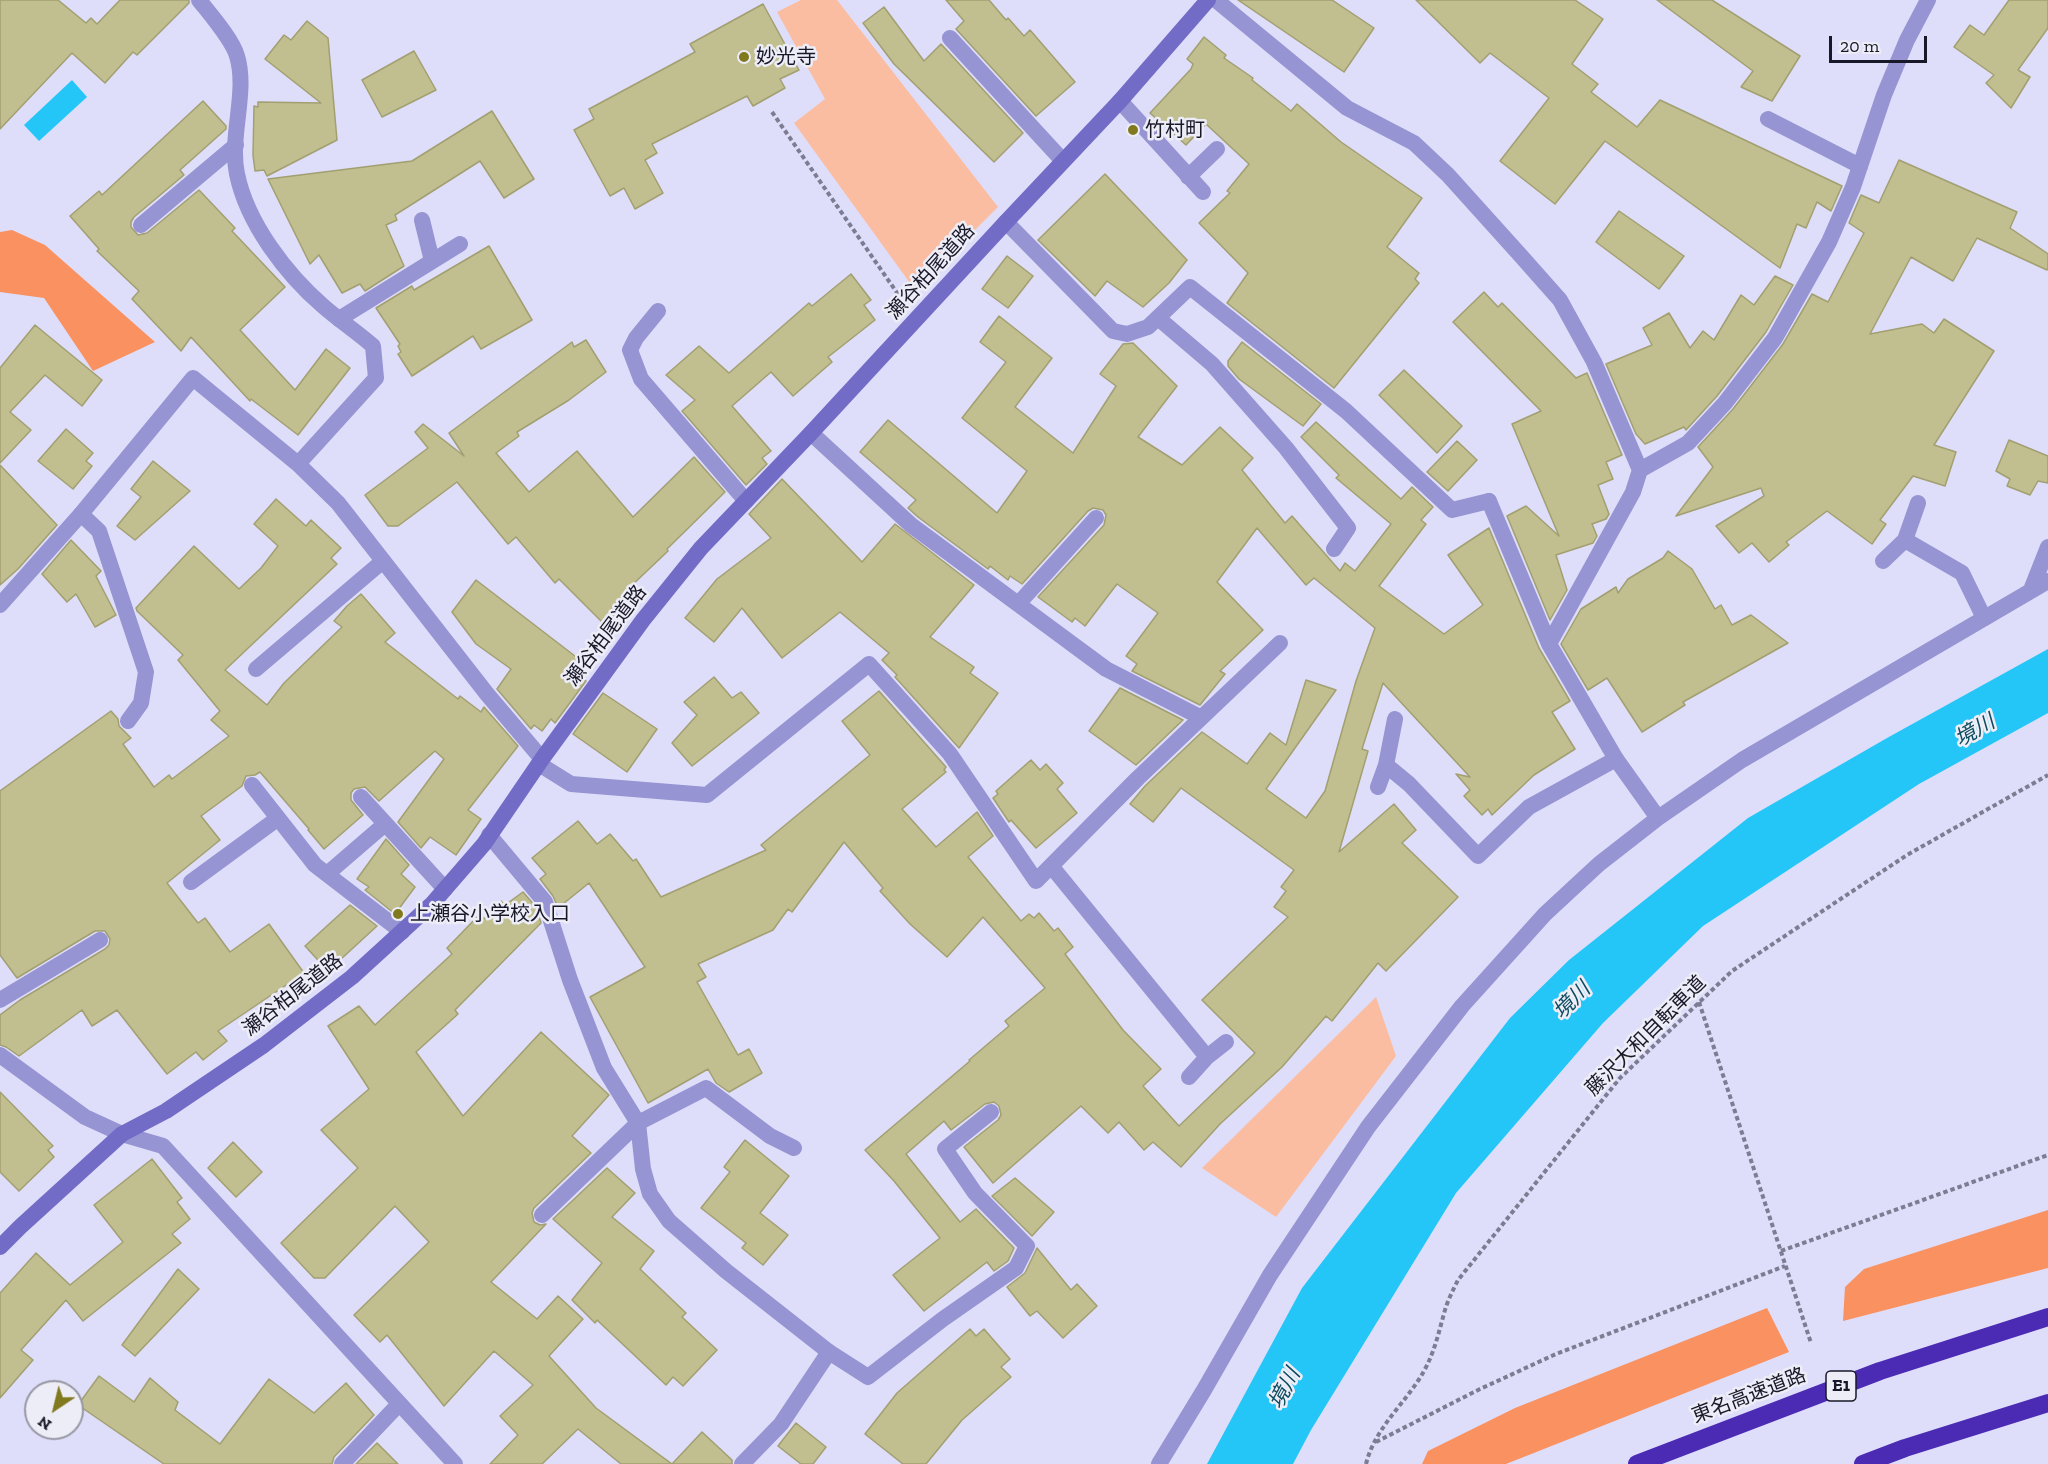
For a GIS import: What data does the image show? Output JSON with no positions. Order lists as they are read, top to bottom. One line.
{"streets":{"highway":["E1","東名高速道路"],"main road":["瀬谷柏尾道路"],"path":["藤沢大和自転車道"]},"water":["境川"],"places":["妙光寺","竹村町","上瀬谷小学校入口"],"scale_bar":"20 m","north":"bottom left"}
